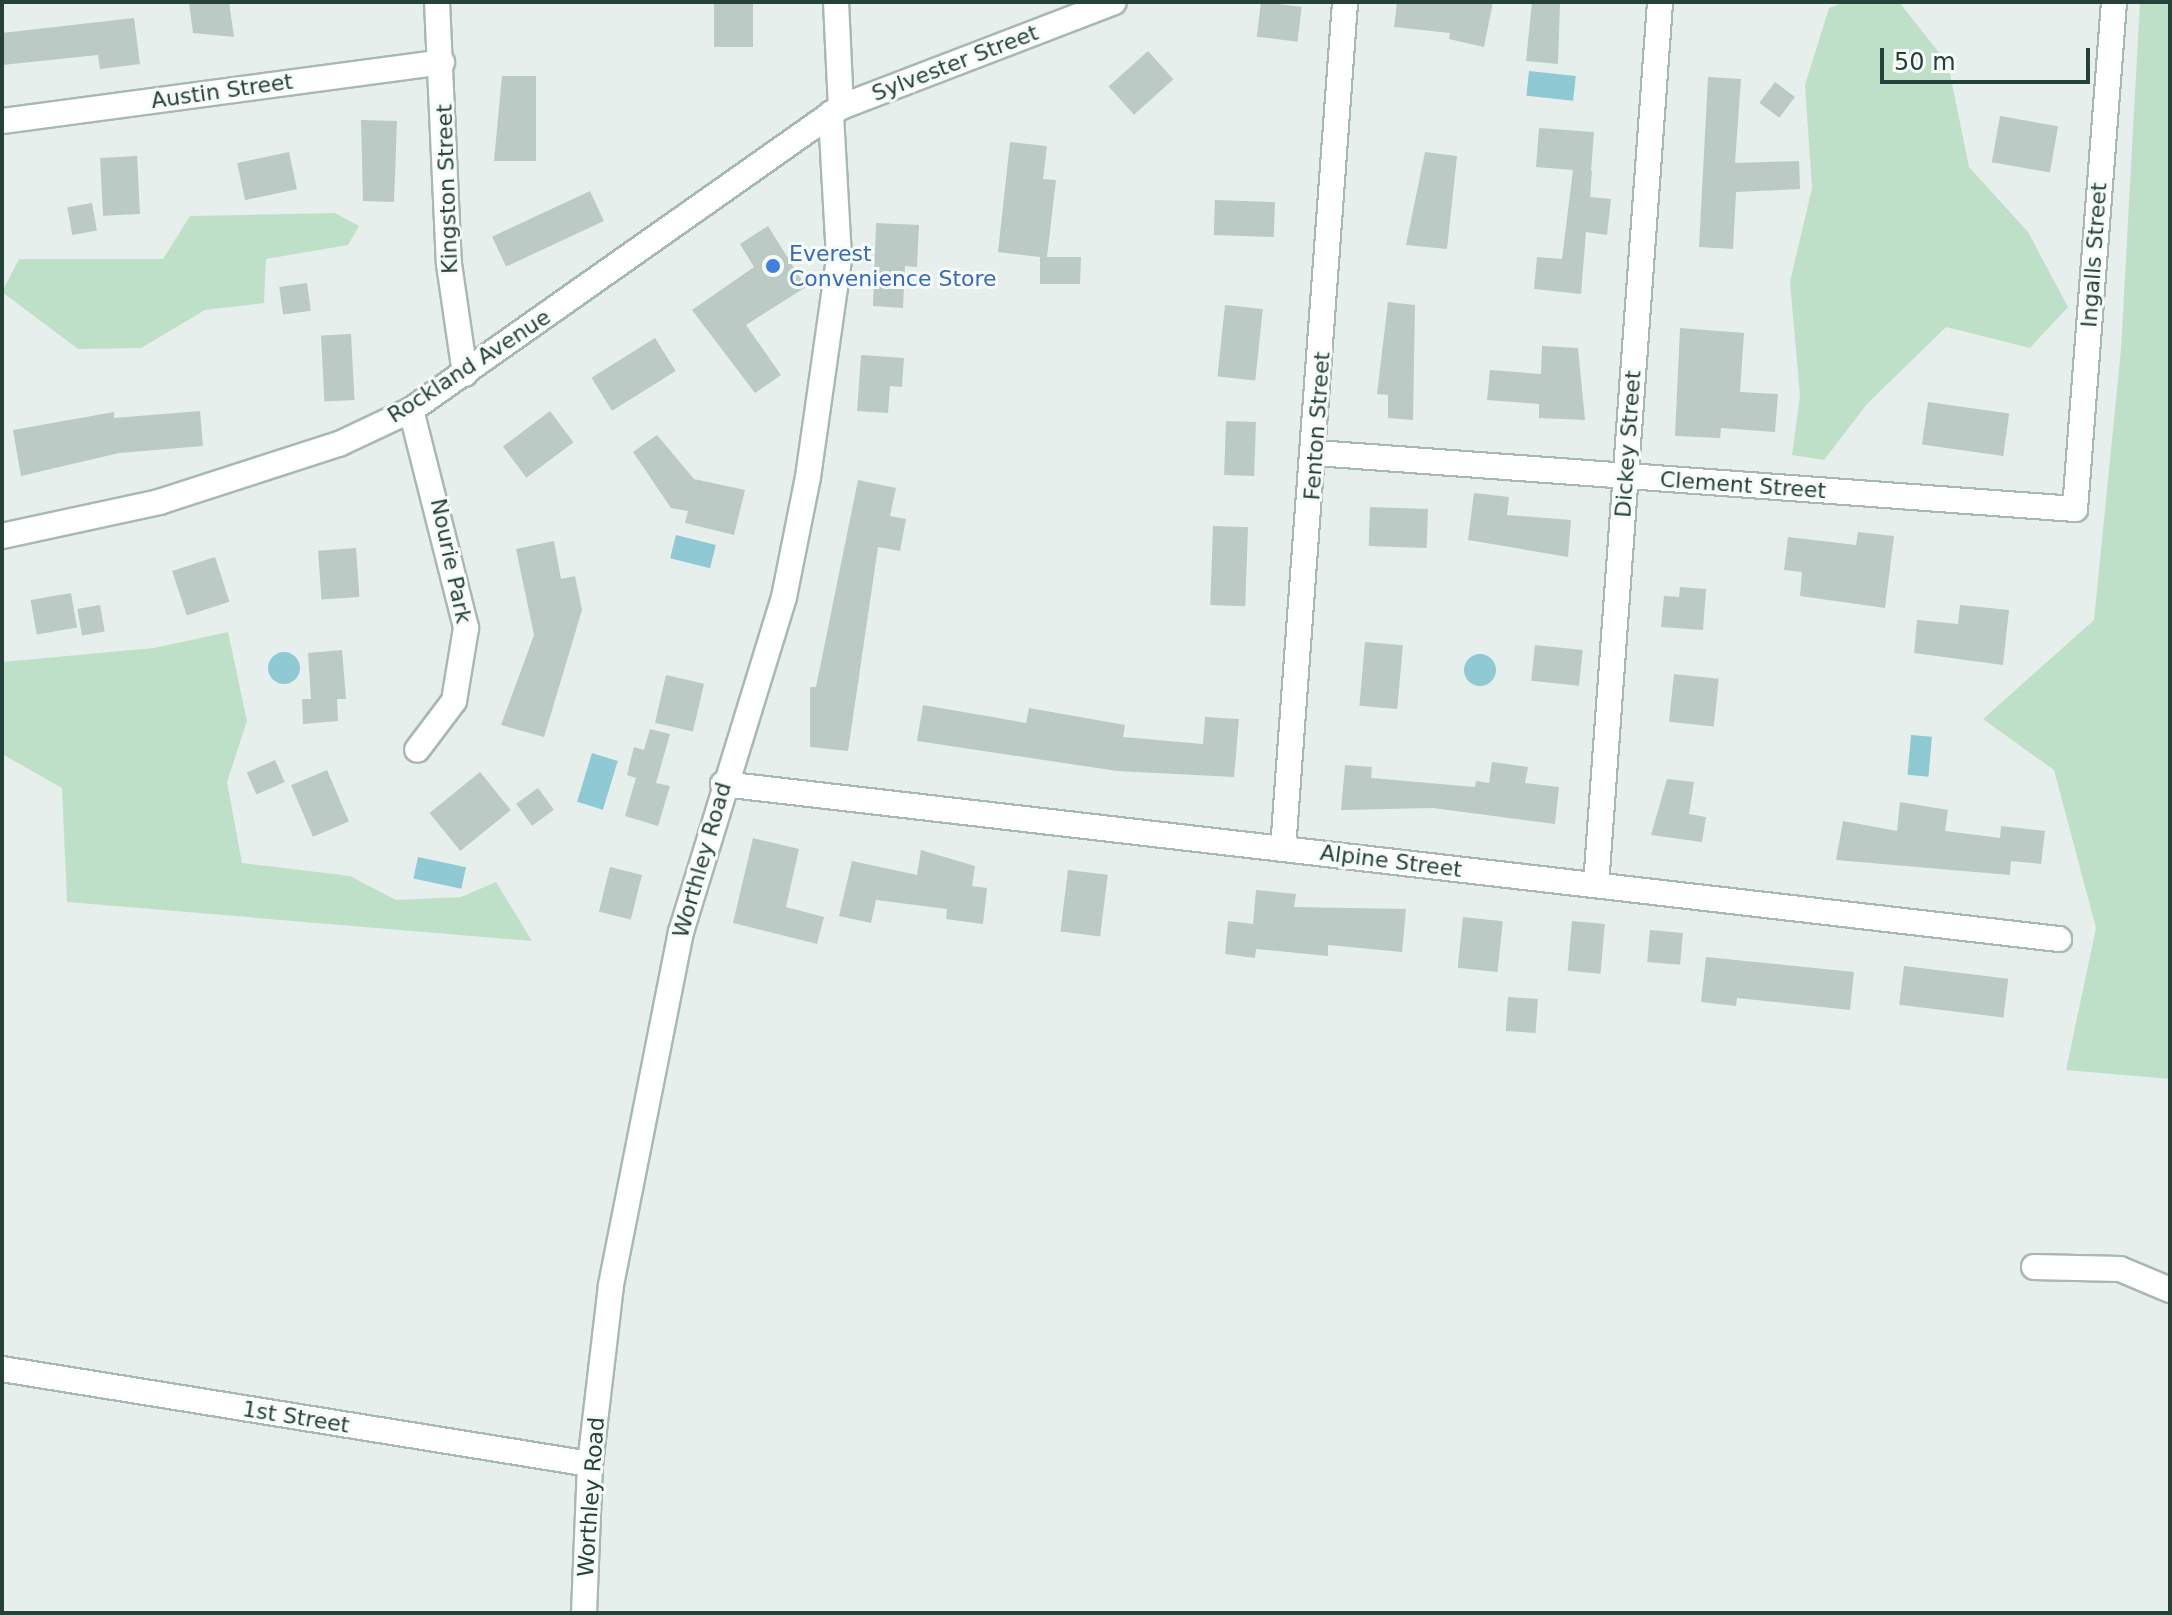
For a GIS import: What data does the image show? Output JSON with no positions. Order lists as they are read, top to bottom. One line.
{"streets":{"street":["Sylvester Street","Austin Street","Kingston Street","Ingalls Street","Rockland Avenue","Fenton Street","Dickey Street","Clement Street","Nourie Park","Worthley Road","Alpine Street","1st Street"]},"crossings":[["Sylvester Street","Rockland Avenue"],["Sylvester Street","Worthley Road"],["Austin Street","Kingston Street"],["Kingston Street","Rockland Avenue"],["Ingalls Street","Clement Street"],["Rockland Avenue","Nourie Park"],["Rockland Avenue","Worthley Road"],["Fenton Street","Clement Street"],["Fenton Street","Alpine Street"],["Dickey Street","Clement Street"],["Dickey Street","Alpine Street"],["Worthley Road","Alpine Street"],["Worthley Road","1st Street"]],"places":["Everest Convenience Store"],"scale_bar":"50 m"}
